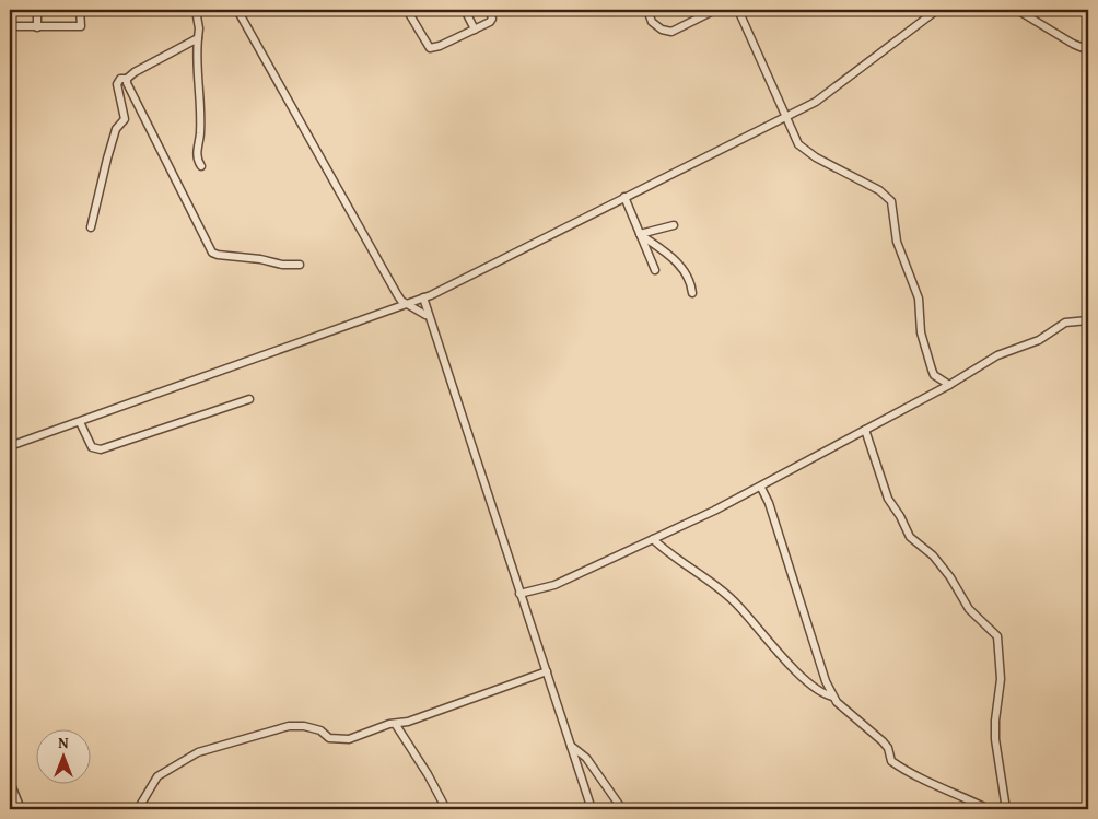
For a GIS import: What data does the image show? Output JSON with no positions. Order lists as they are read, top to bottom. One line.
{"north":"top"}
